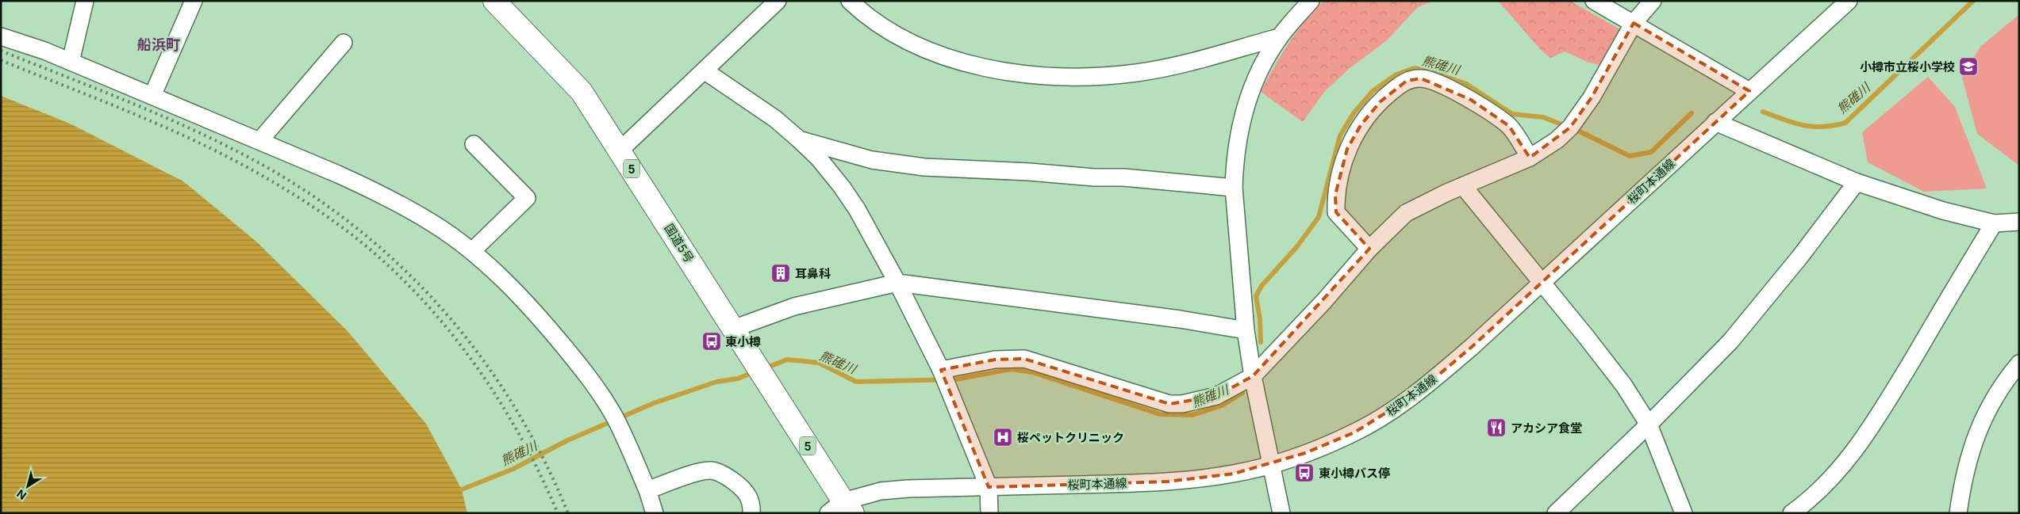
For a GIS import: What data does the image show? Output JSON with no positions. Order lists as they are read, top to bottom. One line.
{"streets":{"highway":["5","国道5号"],"street":["桜町本通線"]},"crossings":[["桜町本通線","国道5号"]],"districts":["船浜町"],"water":["熊碓川"],"places":{"school or university":["小樽市立桜小学校"],"building":["耳鼻科"],"bus stop":["東小樽","東小樽バス停"],"restaurant":["アカシア食堂"],"hospital":["桜ペットクリニック"]},"north":"bottom left"}
